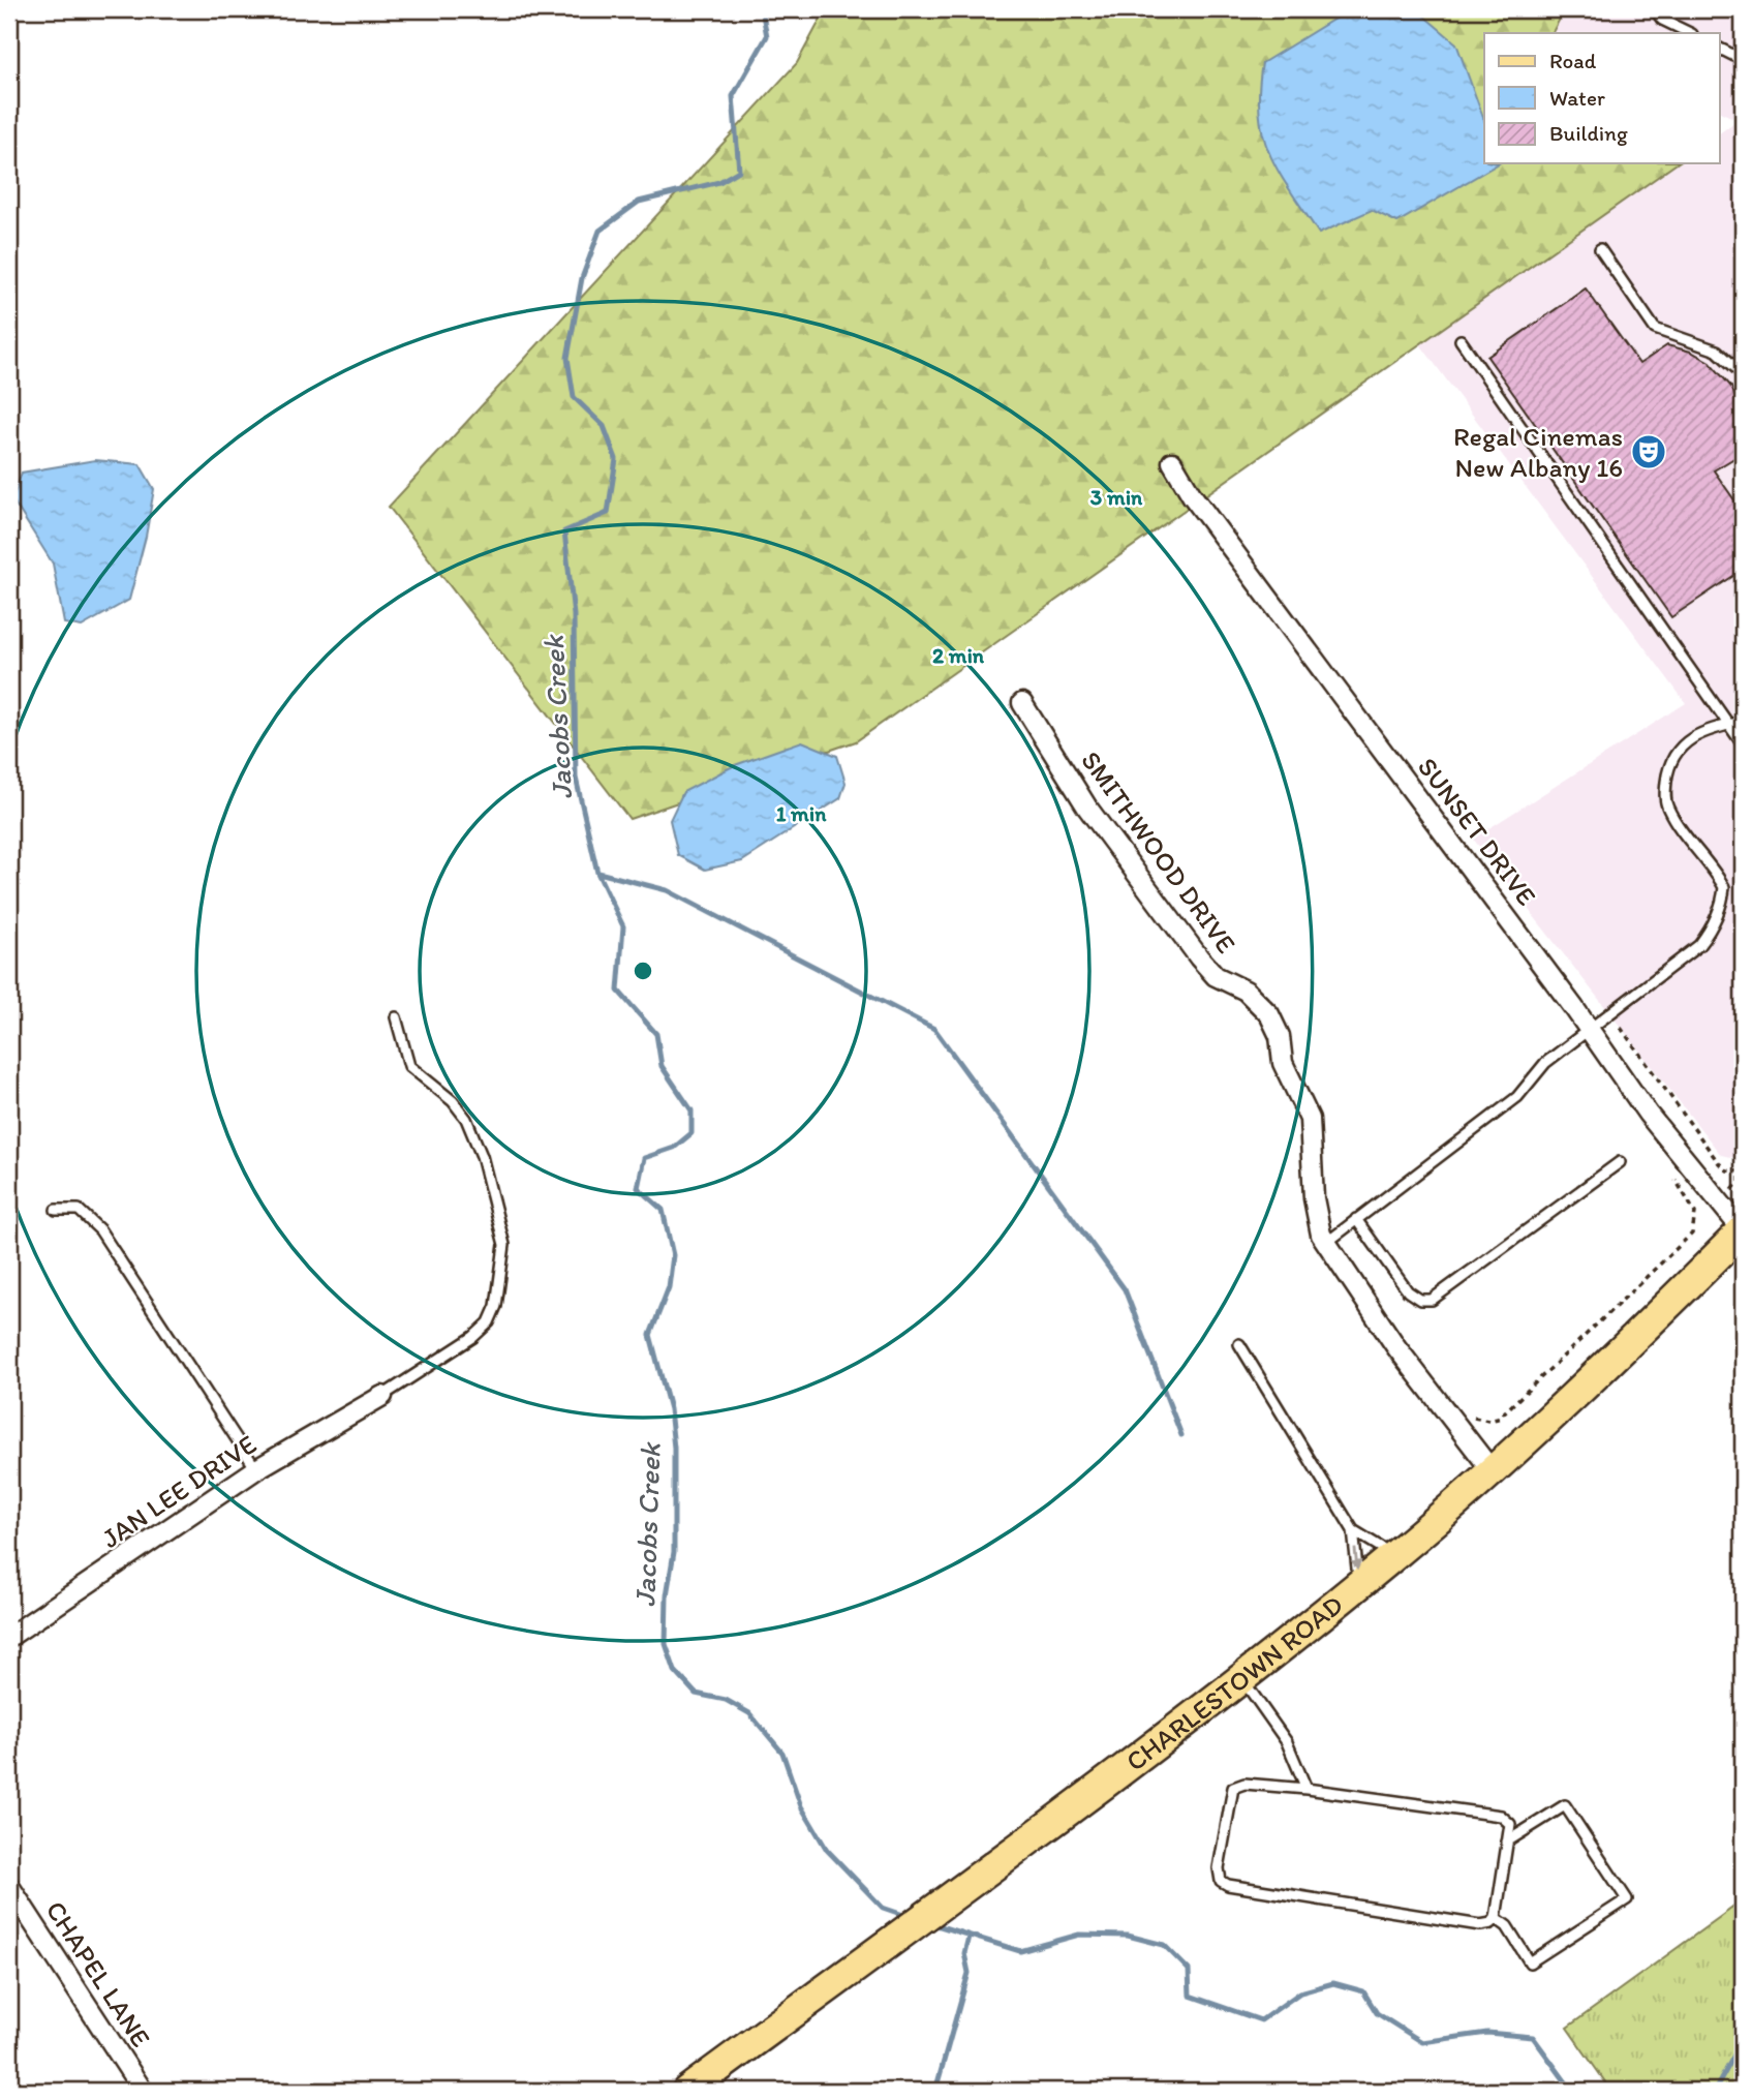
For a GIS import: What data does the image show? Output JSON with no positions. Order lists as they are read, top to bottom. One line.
{"streets":{"main road":["CHARLESTOWN ROAD"],"street":["SUNSET DRIVE","SMITHWOOD DRIVE","JAN LEE DRIVE","CHAPEL LANE"]},"crossings":[["SUNSET DRIVE","CHARLESTOWN ROAD"],["SMITHWOOD DRIVE","CHARLESTOWN ROAD"]],"water":["Jacobs Creek"],"places":{"theatre":["Regal Cinemas New Albany 16"]},"legend":["Road","Water","Building"],"rings":["3 min","2 min","1 min"]}
